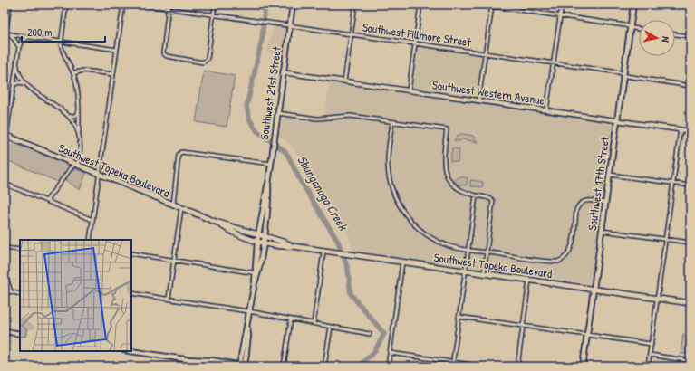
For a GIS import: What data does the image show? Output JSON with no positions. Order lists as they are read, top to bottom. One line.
{"streets":{"main road":["Southwest 21st Street","Southwest Topeka Boulevard","Southwest 17th Street"],"street":["Southwest Fillmore Street","Southwest Western Avenue"]},"crossings":[["Southwest Fillmore Street","Southwest 21st Street"],["Southwest Fillmore Street","Southwest 17th Street"],["Southwest Western Avenue","Southwest 21st Street"],["Southwest Western Avenue","Southwest 17th Street"],["Southwest 21st Street","Southwest Topeka Boulevard"],["Southwest Topeka Boulevard","Southwest 17th Street"]],"water":["Shunganuga Creek"],"scale_bar":"200 m","north":"right"}
